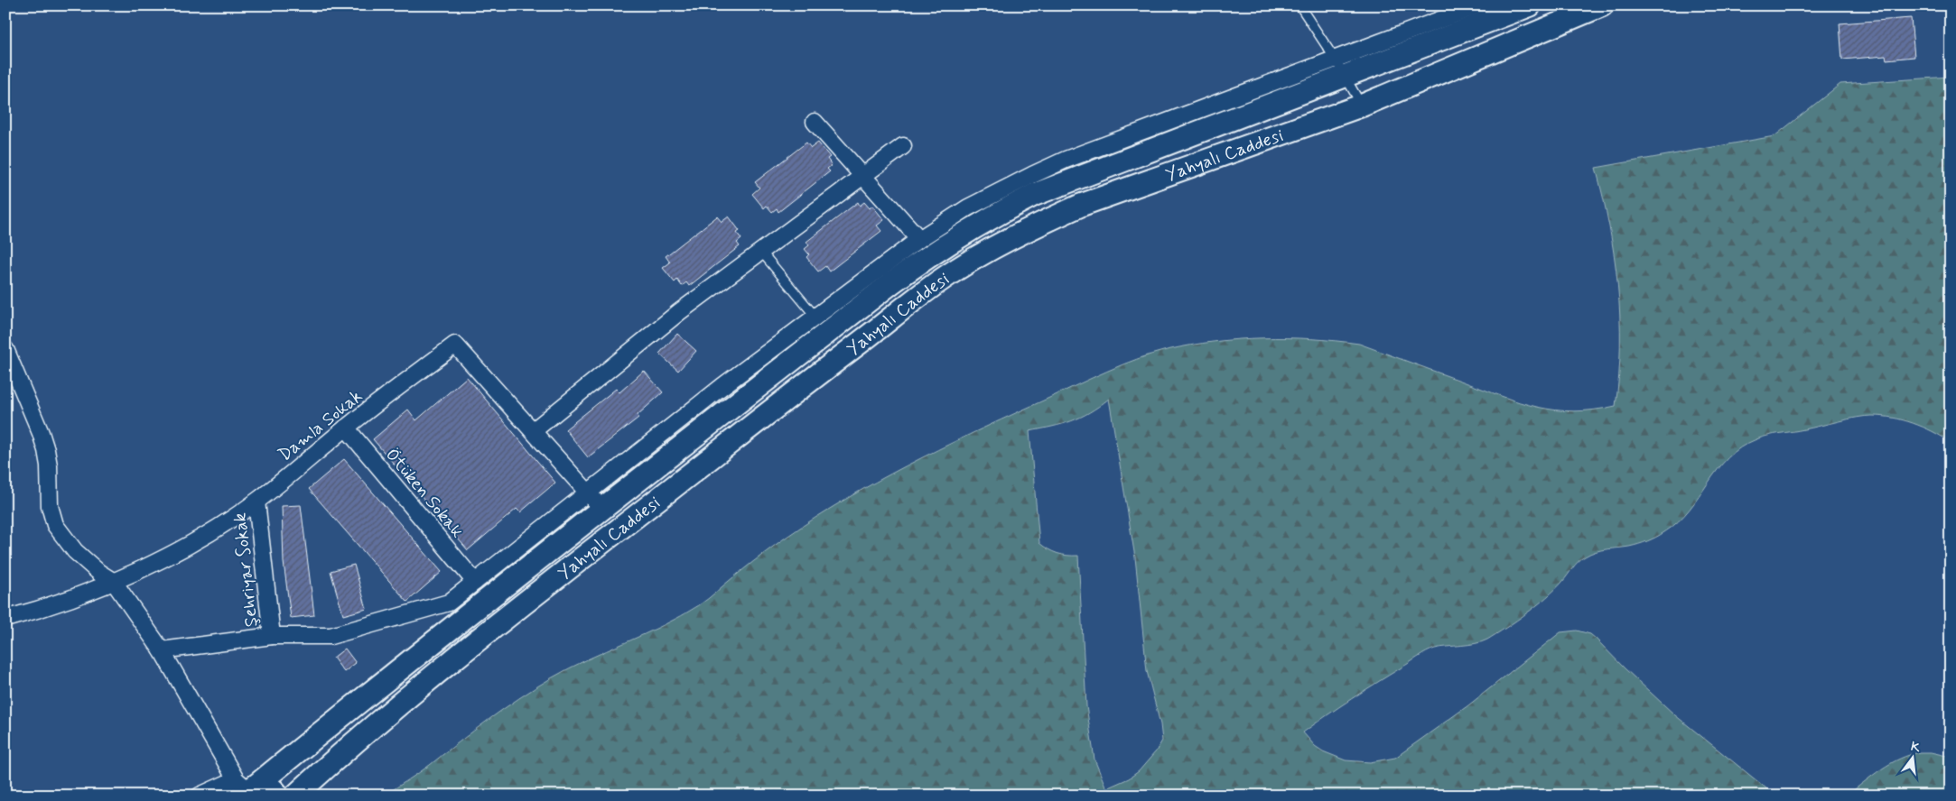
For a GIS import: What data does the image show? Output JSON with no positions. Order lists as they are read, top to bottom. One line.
{"streets":{"main road":["Yahyalı Caddesi"],"street":["Damla Sokak","Ötüken Sokak","Şehriyar Sokak"]},"crossings":[["Yahyalı Caddesi","Damla Sokak"],["Damla Sokak","Ötüken Sokak"],["Damla Sokak","Şehriyar Sokak"]],"north":"top"}
